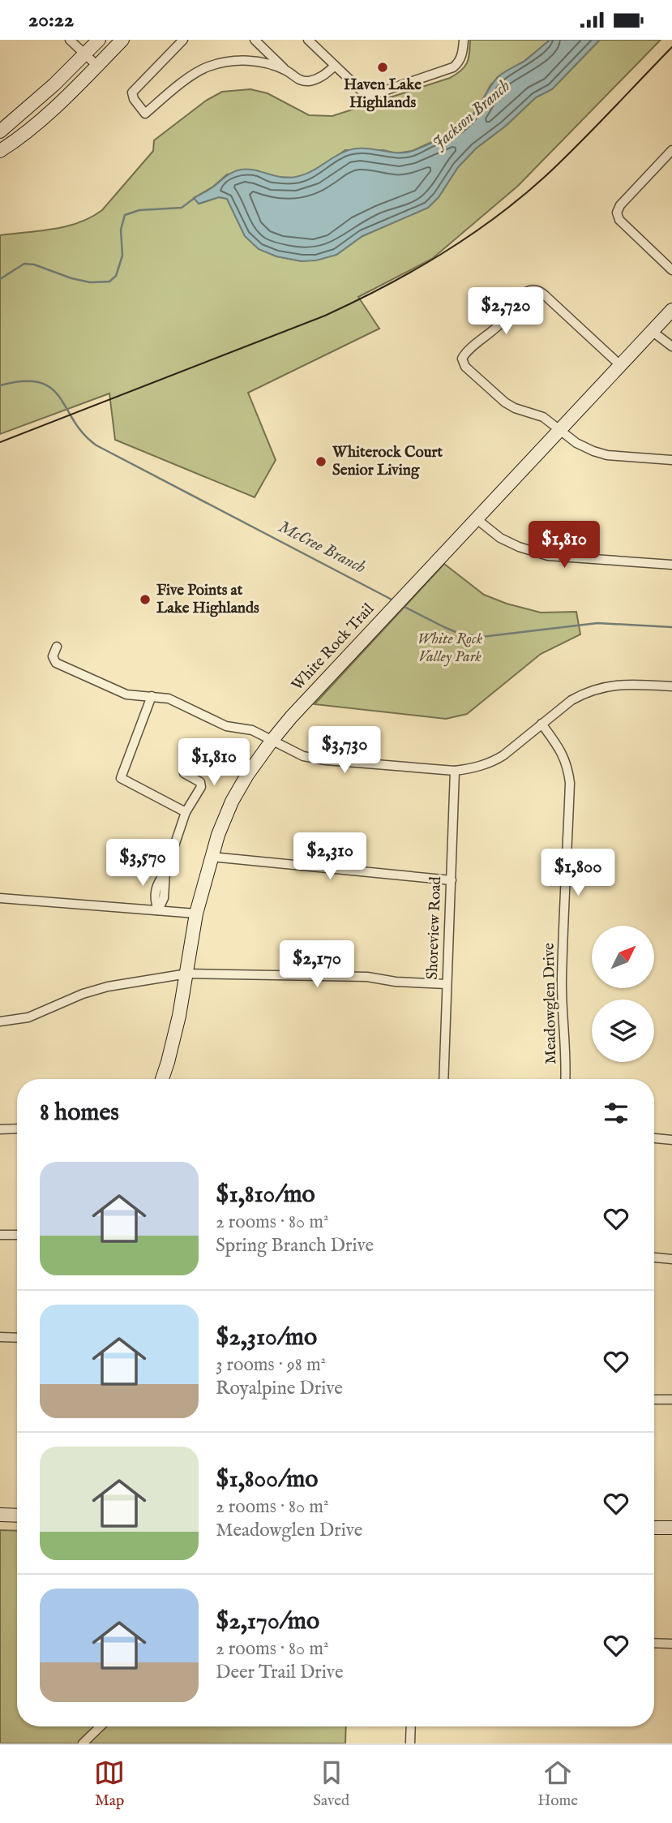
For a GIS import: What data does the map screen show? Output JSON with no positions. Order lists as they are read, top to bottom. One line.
{"streets":{"street":["White Rock Trail","Shoreview Road","Meadowglen Drive"]},"water":["Jackson Branch","McCree Branch"],"parks":["White Rock Valley Park"],"places":["Haven Lake Highlands","Whiterock Court Senior Living","Five Points at Lake Highlands"],"north":"top right","page":{"status":"20:22","price":["$2,720","$1,810","$3,730","$1,810","$2,310","$3,570","$1,800","$2,170"],"heading":"8 homes","list":[{"name":"$1,810/mo","note":"2 rooms · 80 m² · Spring Branch Drive"},{"name":"$2,310/mo","note":"3 rooms · 98 m² · Royalpine Drive"},{"name":"$1,800/mo","note":"2 rooms · 80 m² · Meadowglen Drive"},{"name":"$2,170/mo","note":"2 rooms · 80 m² · Deer Trail Drive"}],"tabs":["Map","Saved","Home"]}}
